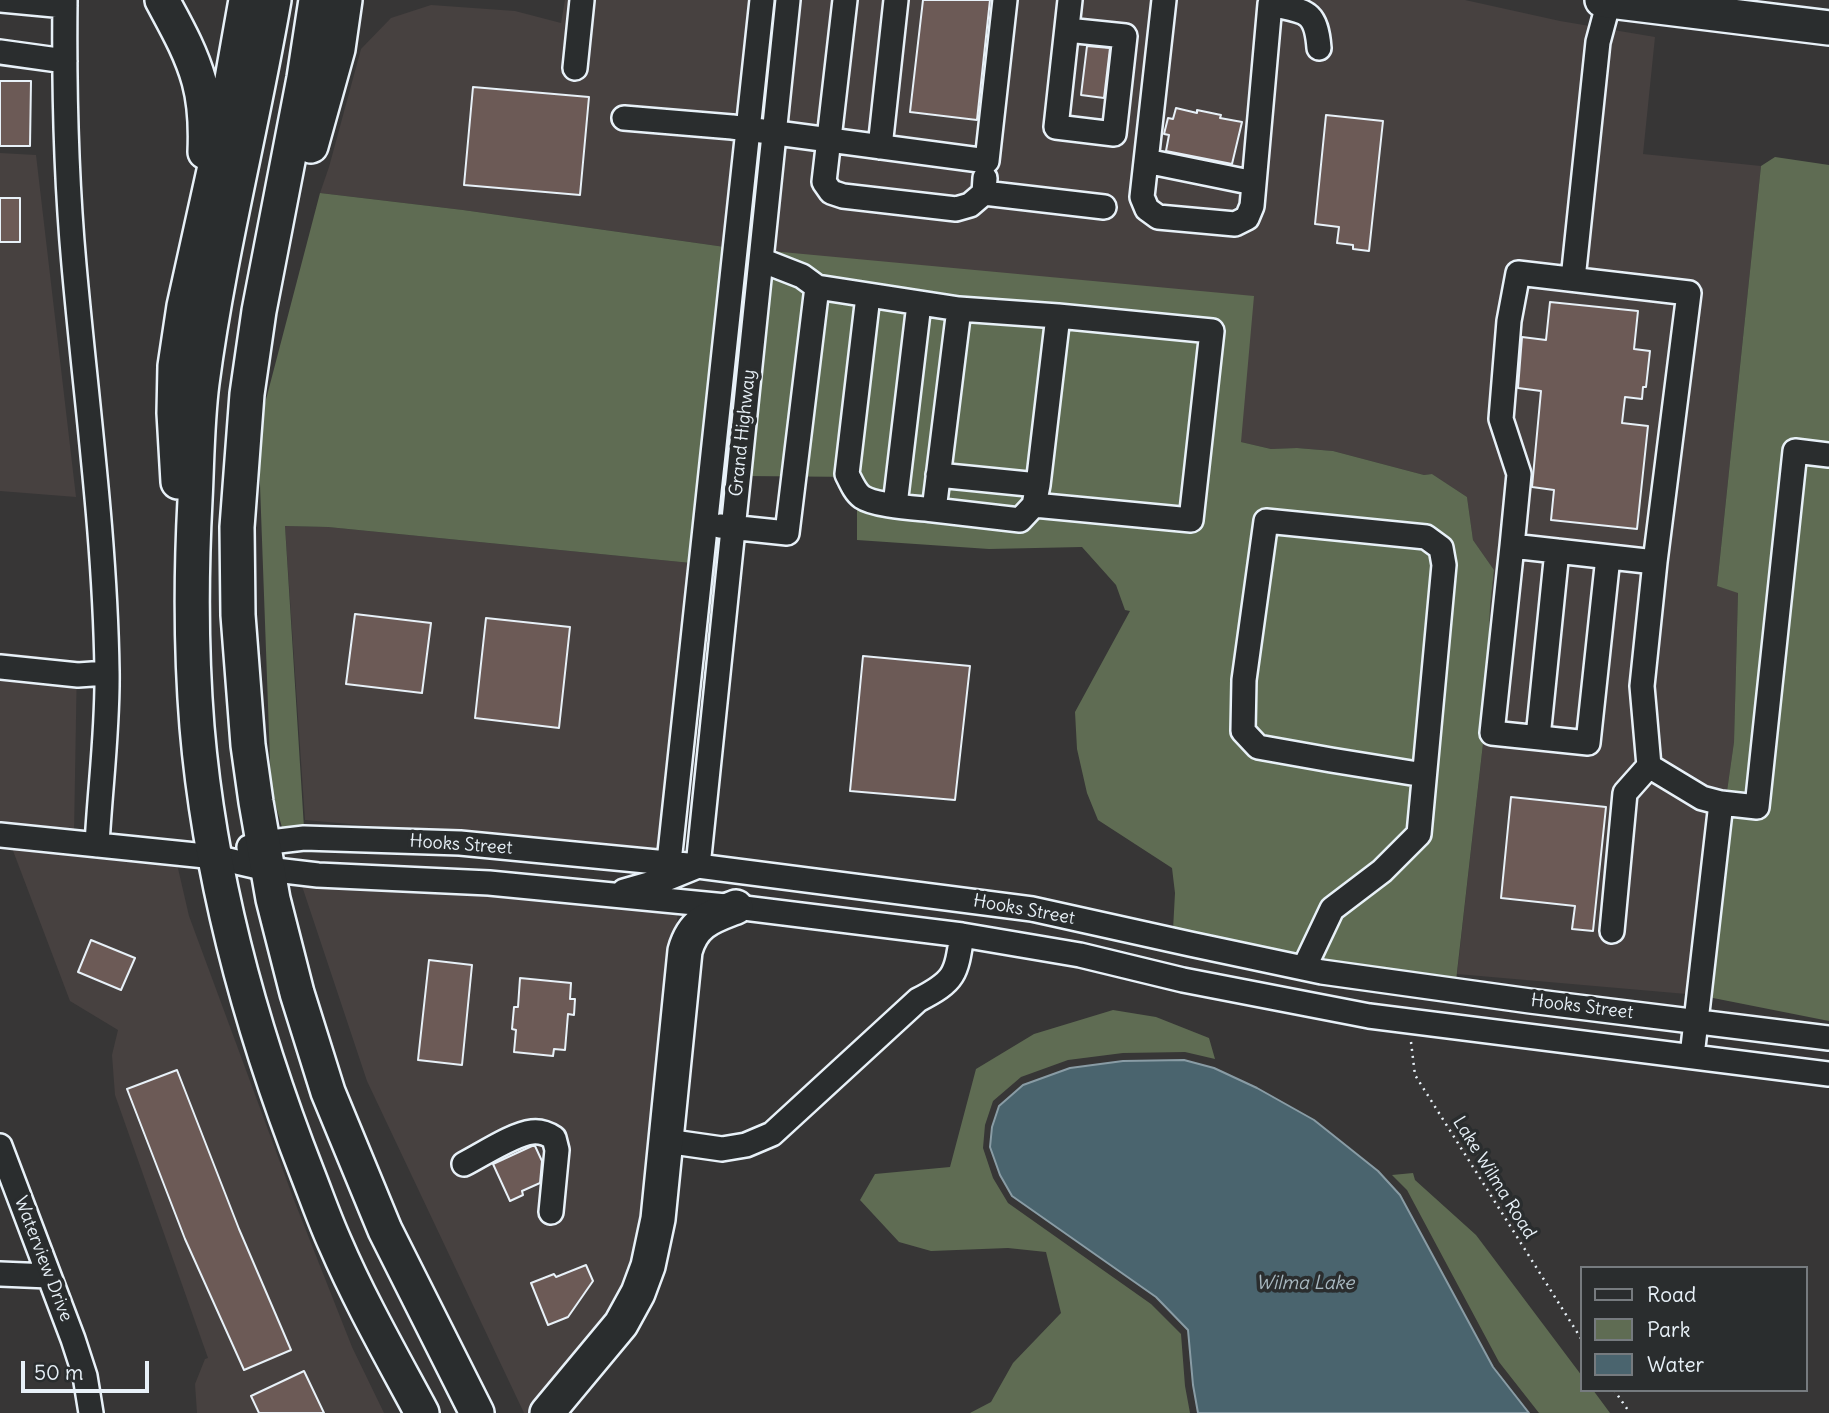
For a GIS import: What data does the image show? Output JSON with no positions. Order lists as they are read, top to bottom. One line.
{"streets":{"street":["Grand Highway","Hooks Street","Waterview Drive"],"path":["Lake Wilma Road"]},"crossings":[["Grand Highway","Hooks Street"],["Hooks Street","Lake Wilma Road"]],"water":["Wilma Lake"],"legend":["Road","Park","Water"],"scale_bar":"50 m"}
